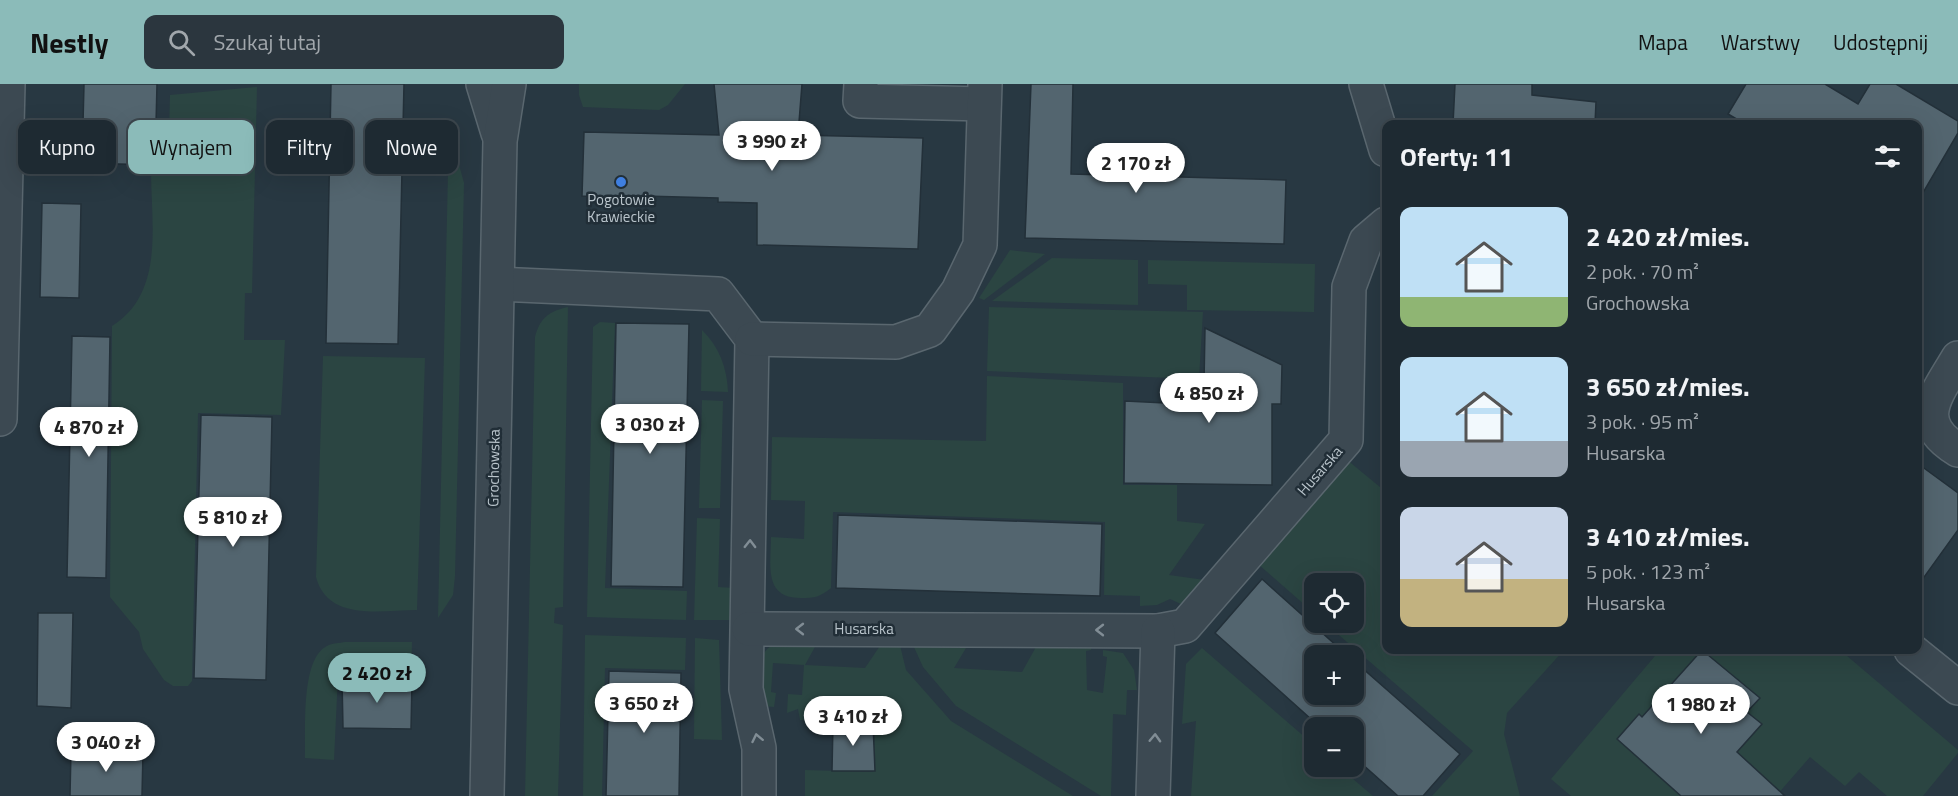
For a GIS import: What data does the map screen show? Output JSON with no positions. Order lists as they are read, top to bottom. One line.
{"streets":{"street":["Grochowska","Husarska"]},"one_way":["Husarska"],"places":["Pogotowie Krawieckie"],"page":{"header":"Nestly","search":"Szukaj tutaj","nav":["Mapa","Warstwy","Udostępnij"],"chip":["Kupno","Wynajem","Filtry","Nowe"],"heading":"Oferty: 11","price":["3 990 zł","2 170 zł","4 850 zł","3 030 zł","4 870 zł","5 810 zł","2 420 zł","3 650 zł","1 980 zł","3 410 zł","3 040 zł"],"list":[{"name":"2 420 zł/mies.","note":"2 pok. · 70 m² · Grochowska"},{"name":"3 650 zł/mies.","note":"3 pok. · 95 m² · Husarska"},{"name":"3 410 zł/mies.","note":"5 pok. · 123 m² · Husarska"}],"map_buttons":["+","−"]}}
